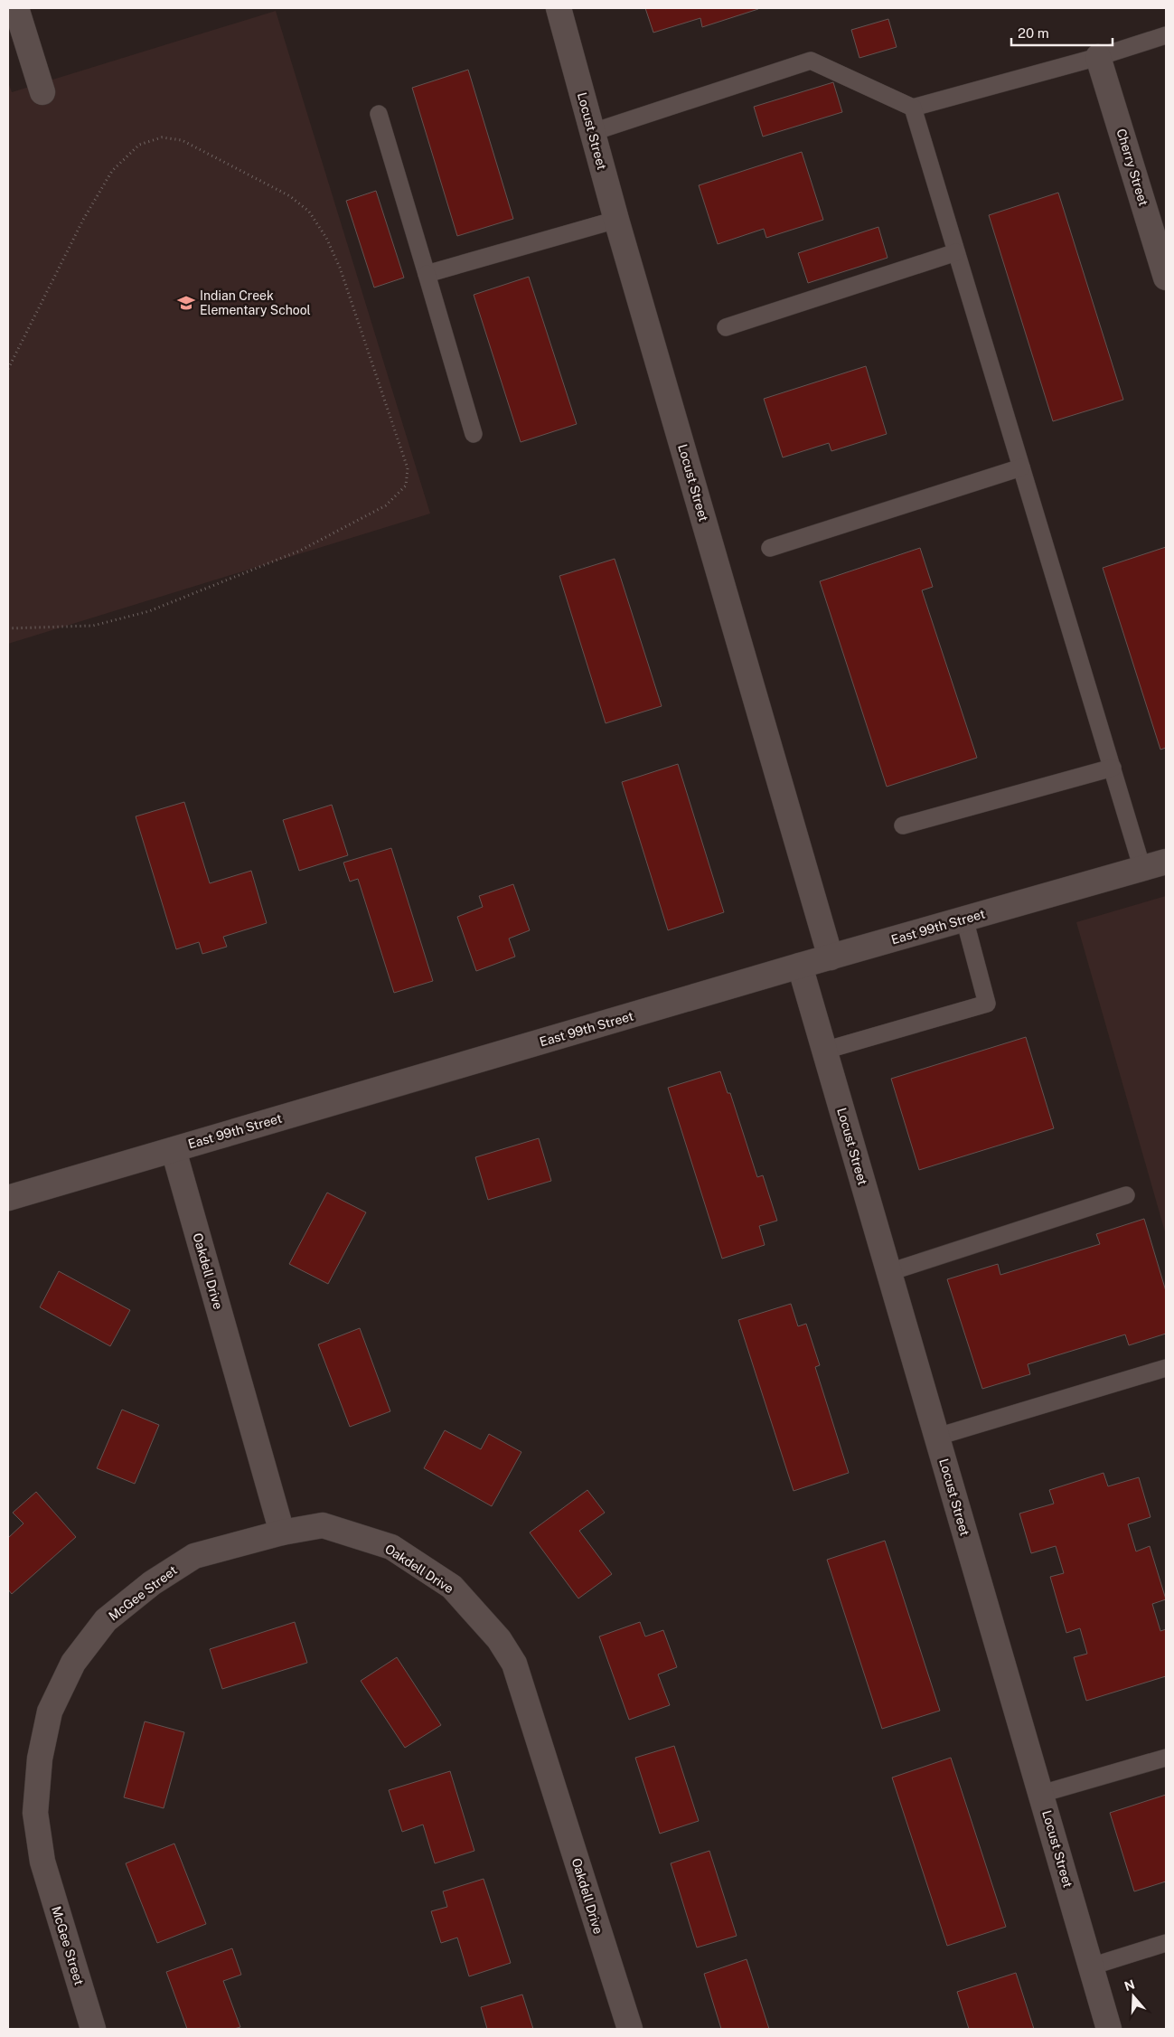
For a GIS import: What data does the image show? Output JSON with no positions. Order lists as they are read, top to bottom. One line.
{"streets":{"street":["Locust Street","Cherry Street","East 99th Street","Oakdell Drive","McGee Street"]},"crossings":[["Locust Street","East 99th Street"],["East 99th Street","Oakdell Drive"],["Oakdell Drive","McGee Street"]],"places":{"school or university":["Indian Creek Elementary School"]},"scale_bar":"20 m","north":"top"}
